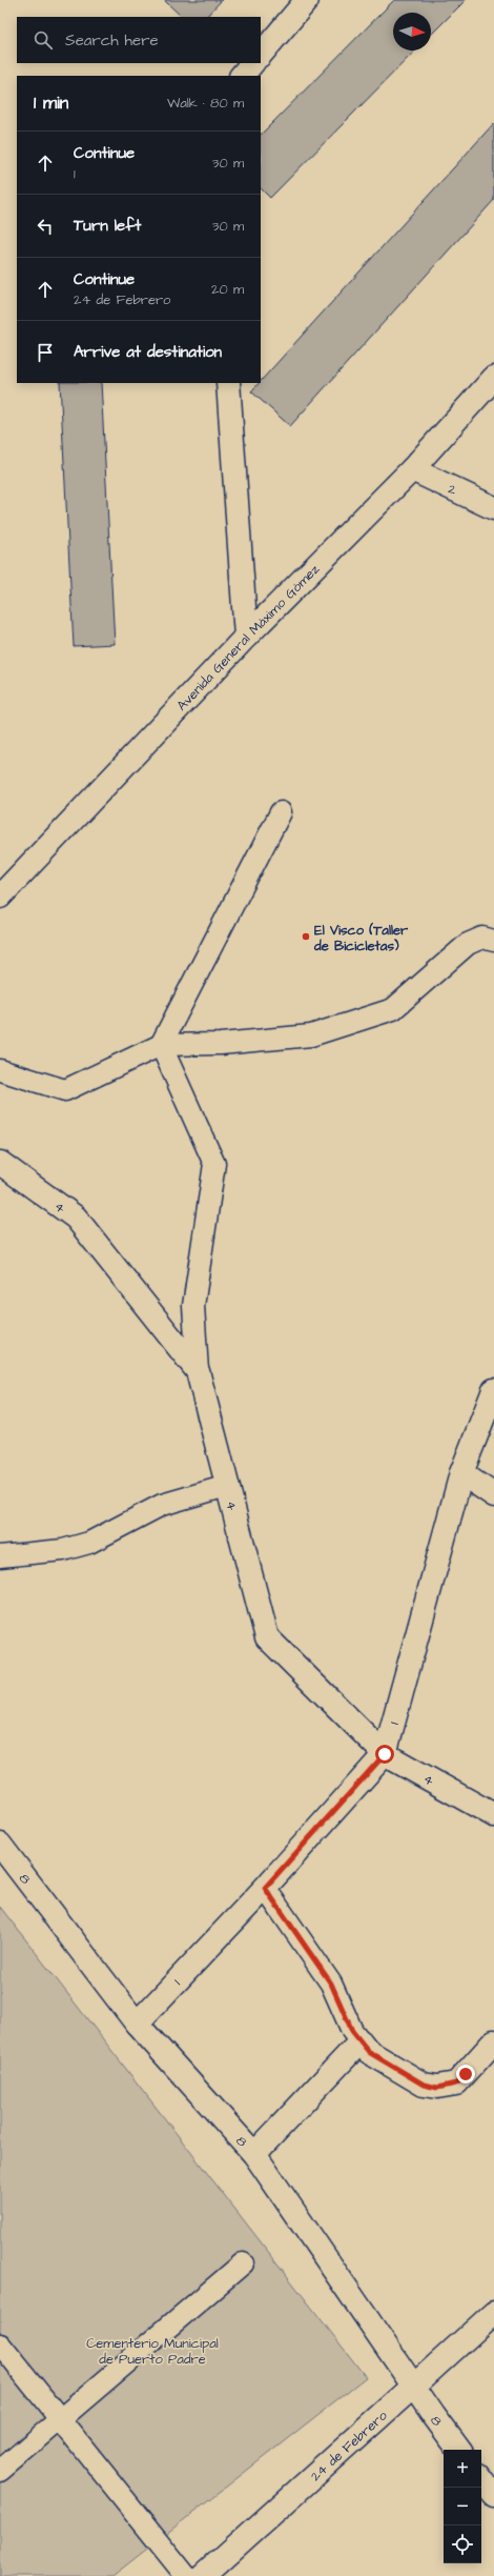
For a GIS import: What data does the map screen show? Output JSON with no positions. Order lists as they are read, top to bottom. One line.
{"streets":{"street":["2","Avenida General Máximo Gómez","4","1","8","24 de Febrero"]},"crossings":[["2","Avenida General Máximo Gómez"],["4","1"],["1","8"],["8","24 de Febrero"]],"parks":["Cementerio Municipal de Puerto Padre"],"places":["El Visco (Taller de Bicicletas)"],"north":"right","page":{"search":"Search here","heading":["1 min","Walk · 80 m"],"list":[["Continue","1","30 m"],["Turn left","30 m"],["Continue","24 de Febrero","20 m"],"Arrive at destination"],"map_buttons":["+","−"]}}
